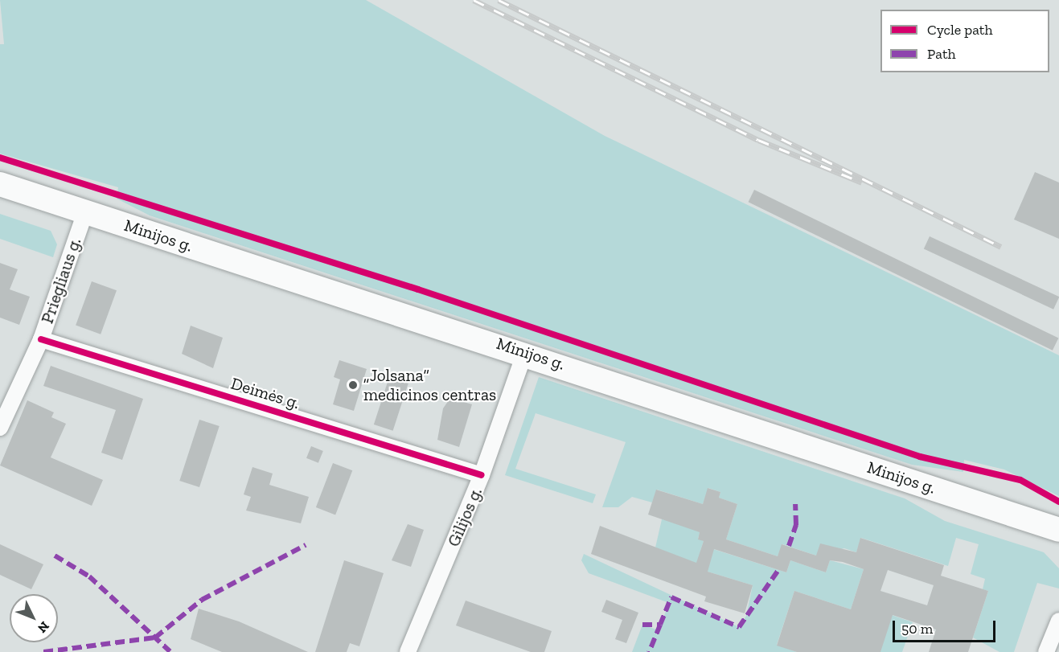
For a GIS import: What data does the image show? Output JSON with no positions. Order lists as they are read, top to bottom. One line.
{"streets":{"main road":["Minijos g."],"street":["Priegliaus g.","Deimės g.","Gilijos g."]},"crossings":[["Minijos g.","Priegliaus g."],["Minijos g.","Gilijos g."],["Priegliaus g.","Deimės g."],["Deimės g.","Gilijos g."]],"places":["„Jolsana“ medicinos centras"],"legend":["Cycle path","Path"],"scale_bar":"50 m","north":"bottom right"}
